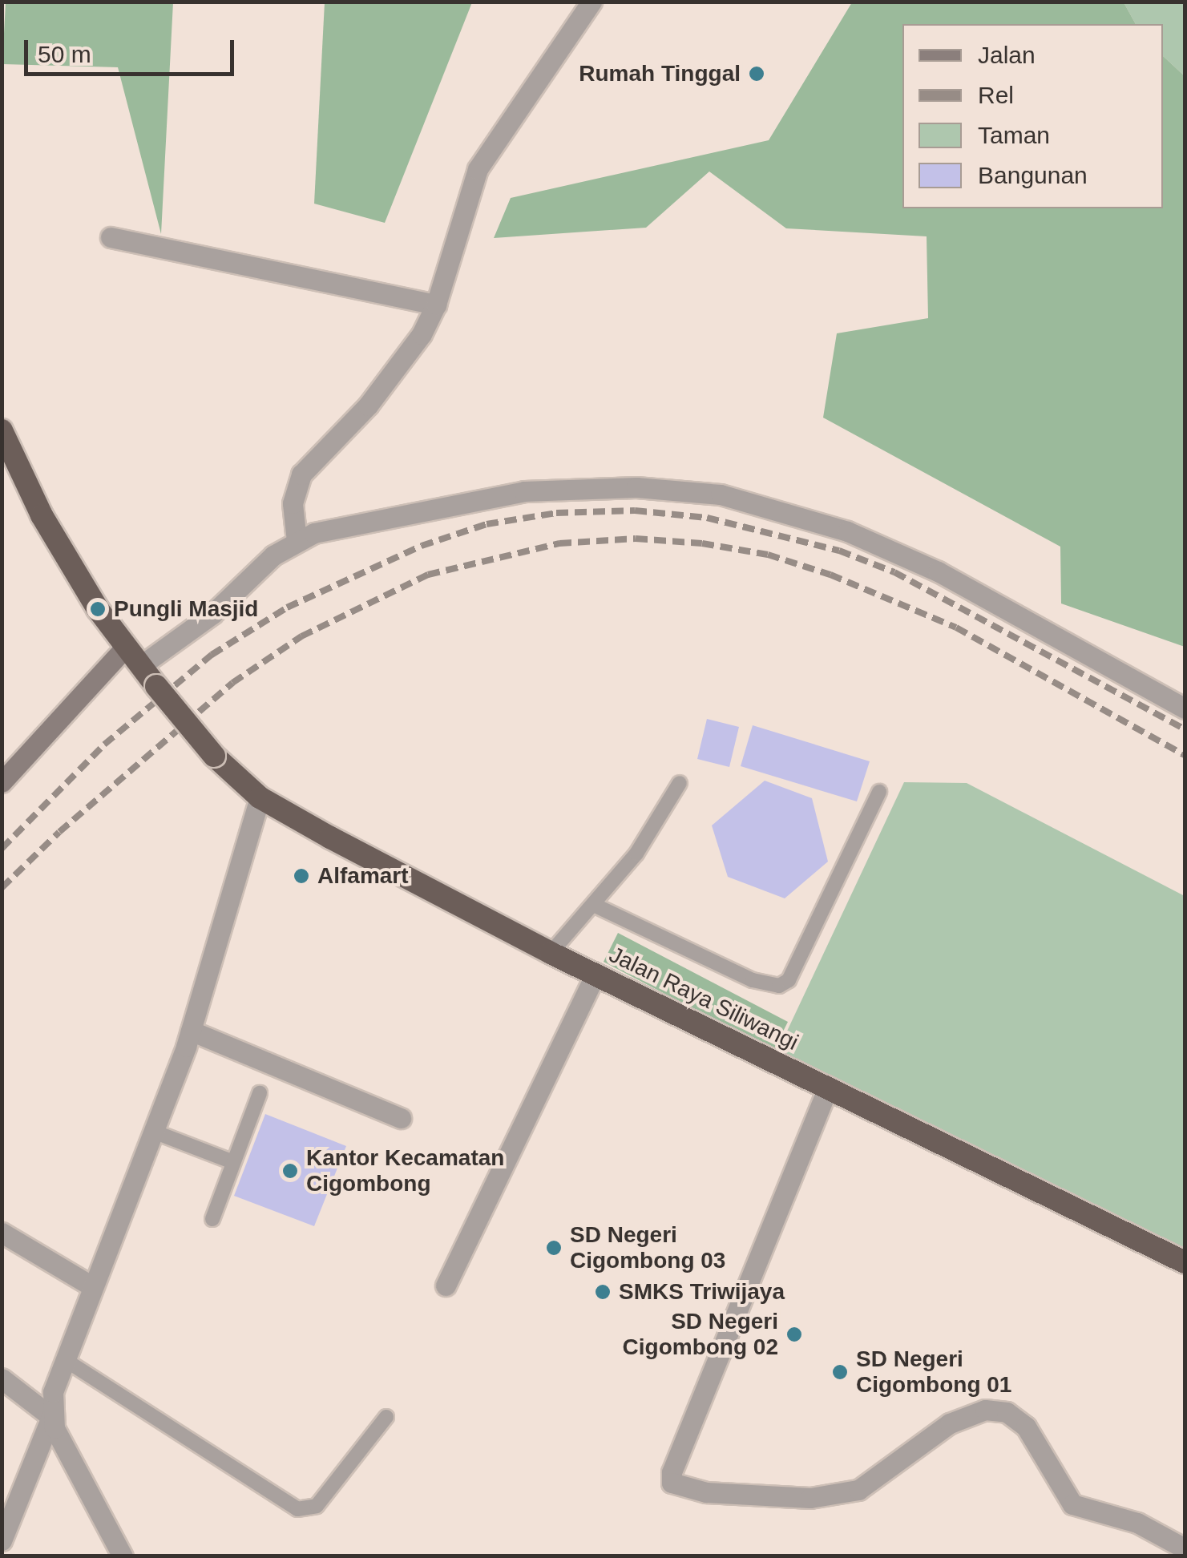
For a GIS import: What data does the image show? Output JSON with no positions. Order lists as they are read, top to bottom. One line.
{"streets":{"highway":["Jalan Raya Siliwangi"]},"places":["Rumah Tinggal","Pungli Masjid","Alfamart","Kantor Kecamatan Cigombong","SD Negeri Cigombong 03","SMKS Triwijaya","SD Negeri Cigombong 02","SD Negeri Cigombong 01"],"legend":["Jalan","Rel","Taman","Bangunan"],"scale_bar":"50 m"}
